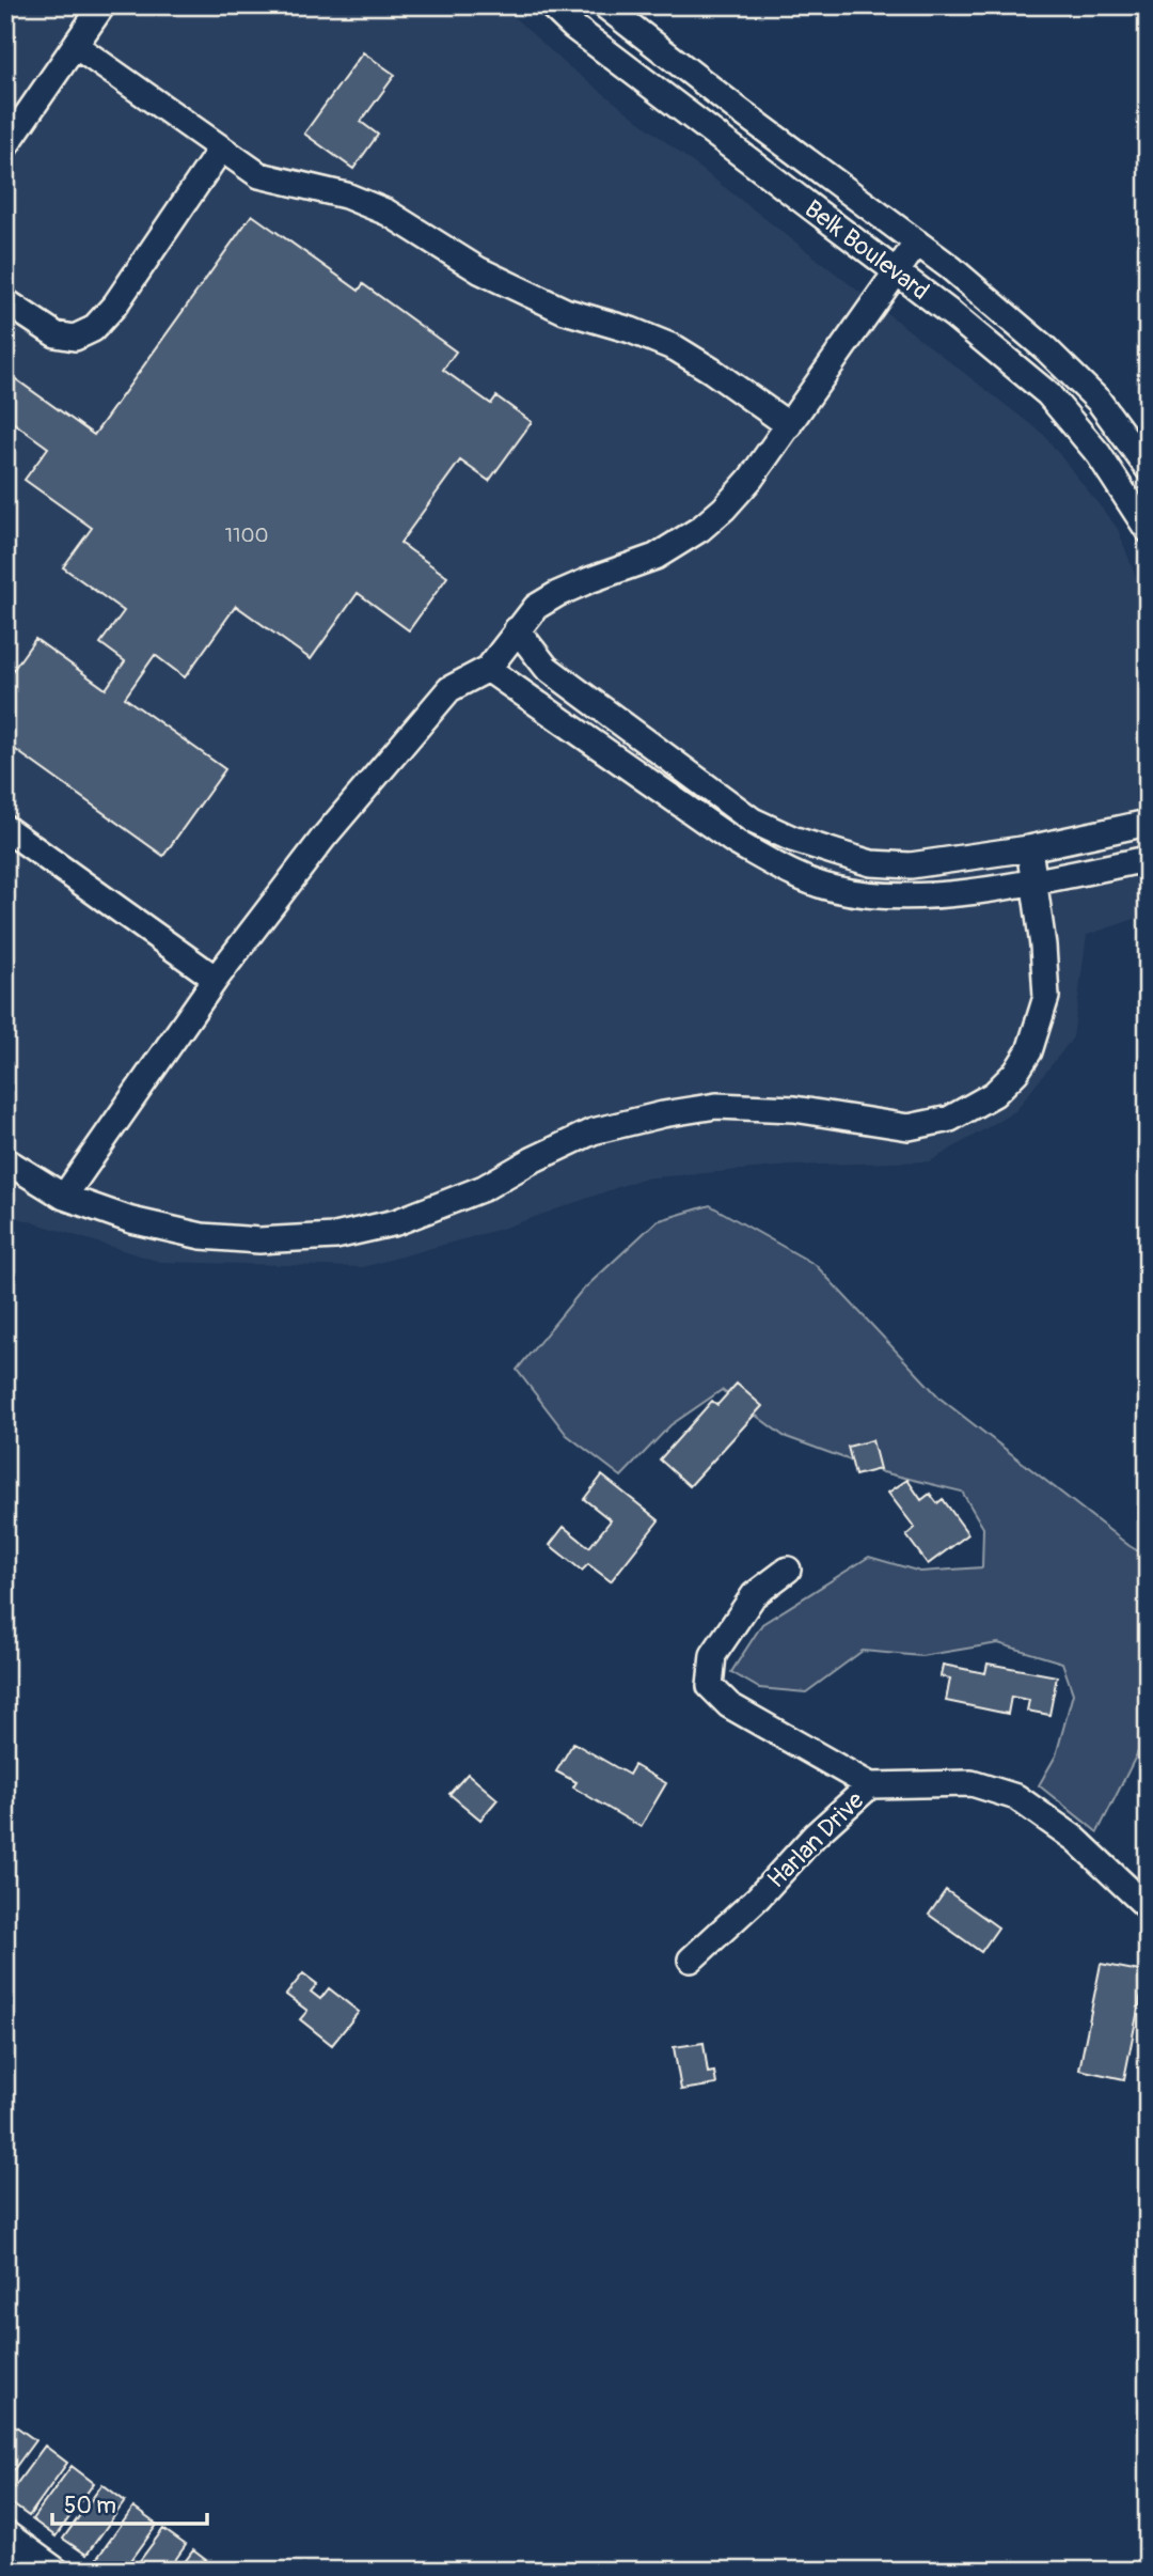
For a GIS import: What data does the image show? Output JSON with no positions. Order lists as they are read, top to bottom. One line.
{"streets":{"street":["Belk Boulevard","Harlan Drive"]},"house_numbers":["1100"],"scale_bar":"50 m"}
